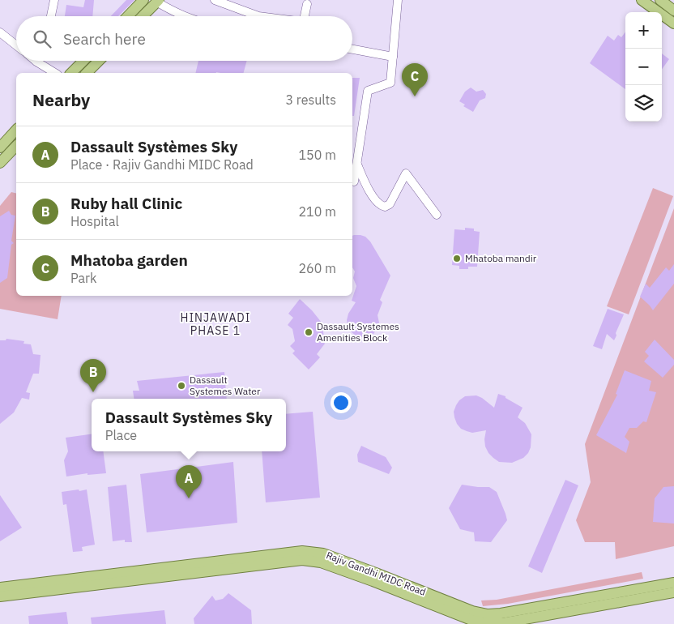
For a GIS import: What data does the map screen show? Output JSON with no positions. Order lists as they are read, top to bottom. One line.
{"streets":{"main road":["Rajiv Gandhi MIDC Road"]},"districts":["HINJAWADI PHASE 1"],"places":["Mhatoba mandir","Dassault Systemes Amenities Block","Dassault Systemes Water"],"page":{"map_buttons":["+","−"],"search":"Search here","pins":["C","B","A"],"heading":["Nearby","3 results"],"list":[{"mark":"A","name":"Dassault Systèmes Sky","note":"Place · Rajiv Gandhi MIDC Road","value":"150 m"},{"mark":"B","name":"Ruby hall Clinic","note":"Hospital","value":"210 m"},{"mark":"C","name":"Mhatoba garden","note":"Park","value":"260 m"}],"popup":["Dassault Systèmes Sky","Place"]}}
